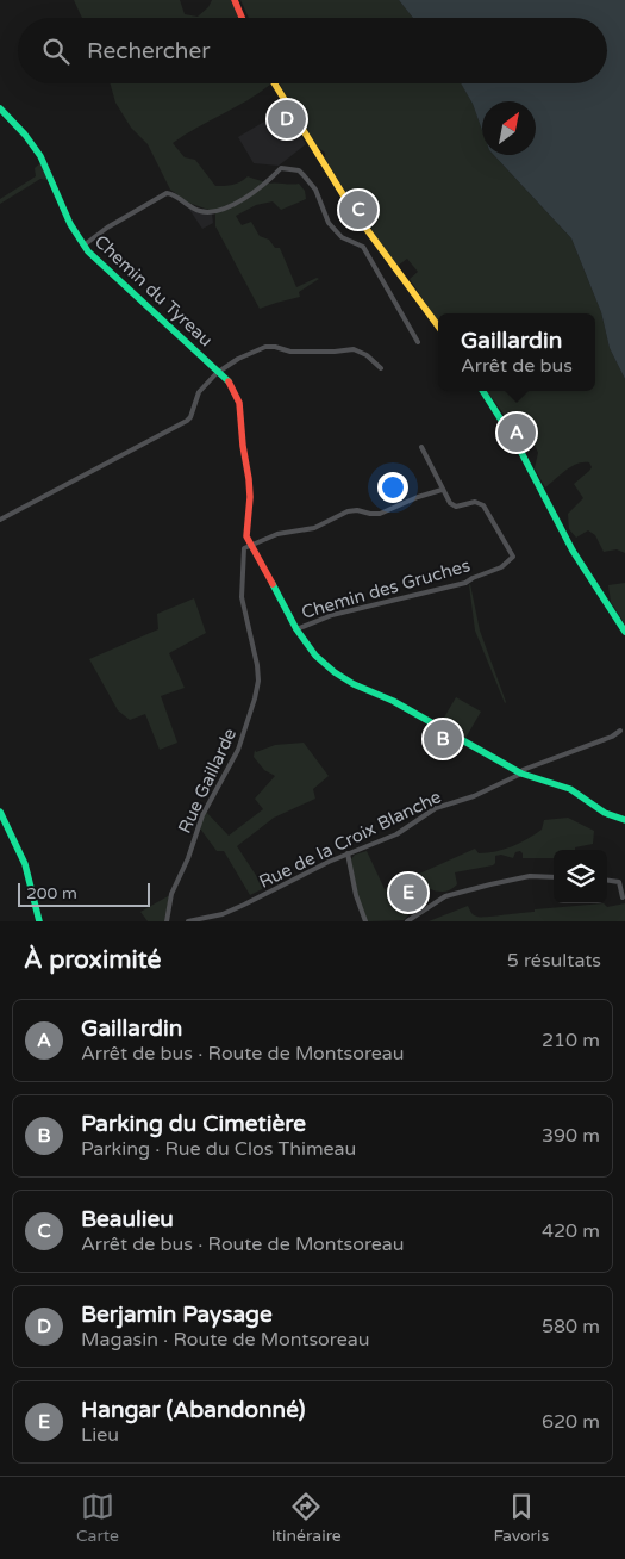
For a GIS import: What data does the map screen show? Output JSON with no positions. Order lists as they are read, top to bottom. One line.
{"streets":{"street":["Chemin du Tyreau","Chemin des Gruches","Rue Gaillarde","Rue de la Croix Blanche"]},"crossings":[["Chemin du Tyreau","Rue Gaillarde"]],"scale_bar":"200 m","north":"top right","page":{"search":"Rechercher","pins":["D","C","A","B","E"],"popup":["Gaillardin","Arrêt de bus"],"scale":"200 m","heading":["À proximité","5 résultats"],"list":[{"mark":"A","name":"Gaillardin","note":"Arrêt de bus · Route de Montsoreau","value":"210 m"},{"mark":"B","name":"Parking du Cimetière","note":"Parking · Rue du Clos Thimeau","value":"390 m"},{"mark":"C","name":"Beaulieu","note":"Arrêt de bus · Route de Montsoreau","value":"420 m"},{"mark":"D","name":"Berjamin Paysage","note":"Magasin · Route de Montsoreau","value":"580 m"},{"mark":"E","name":"Hangar (Abandonné)","note":"Lieu","value":"620 m"}],"nav":["Carte","Itinéraire","Favoris"]}}
